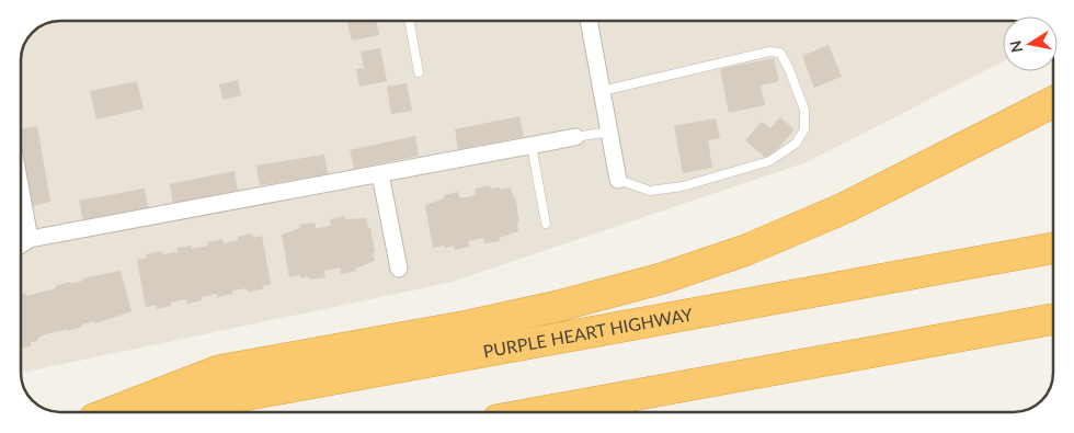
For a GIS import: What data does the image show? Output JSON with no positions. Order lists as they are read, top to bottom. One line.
{"streets":{"highway":["PURPLE HEART HIGHWAY"]},"north":"left"}
